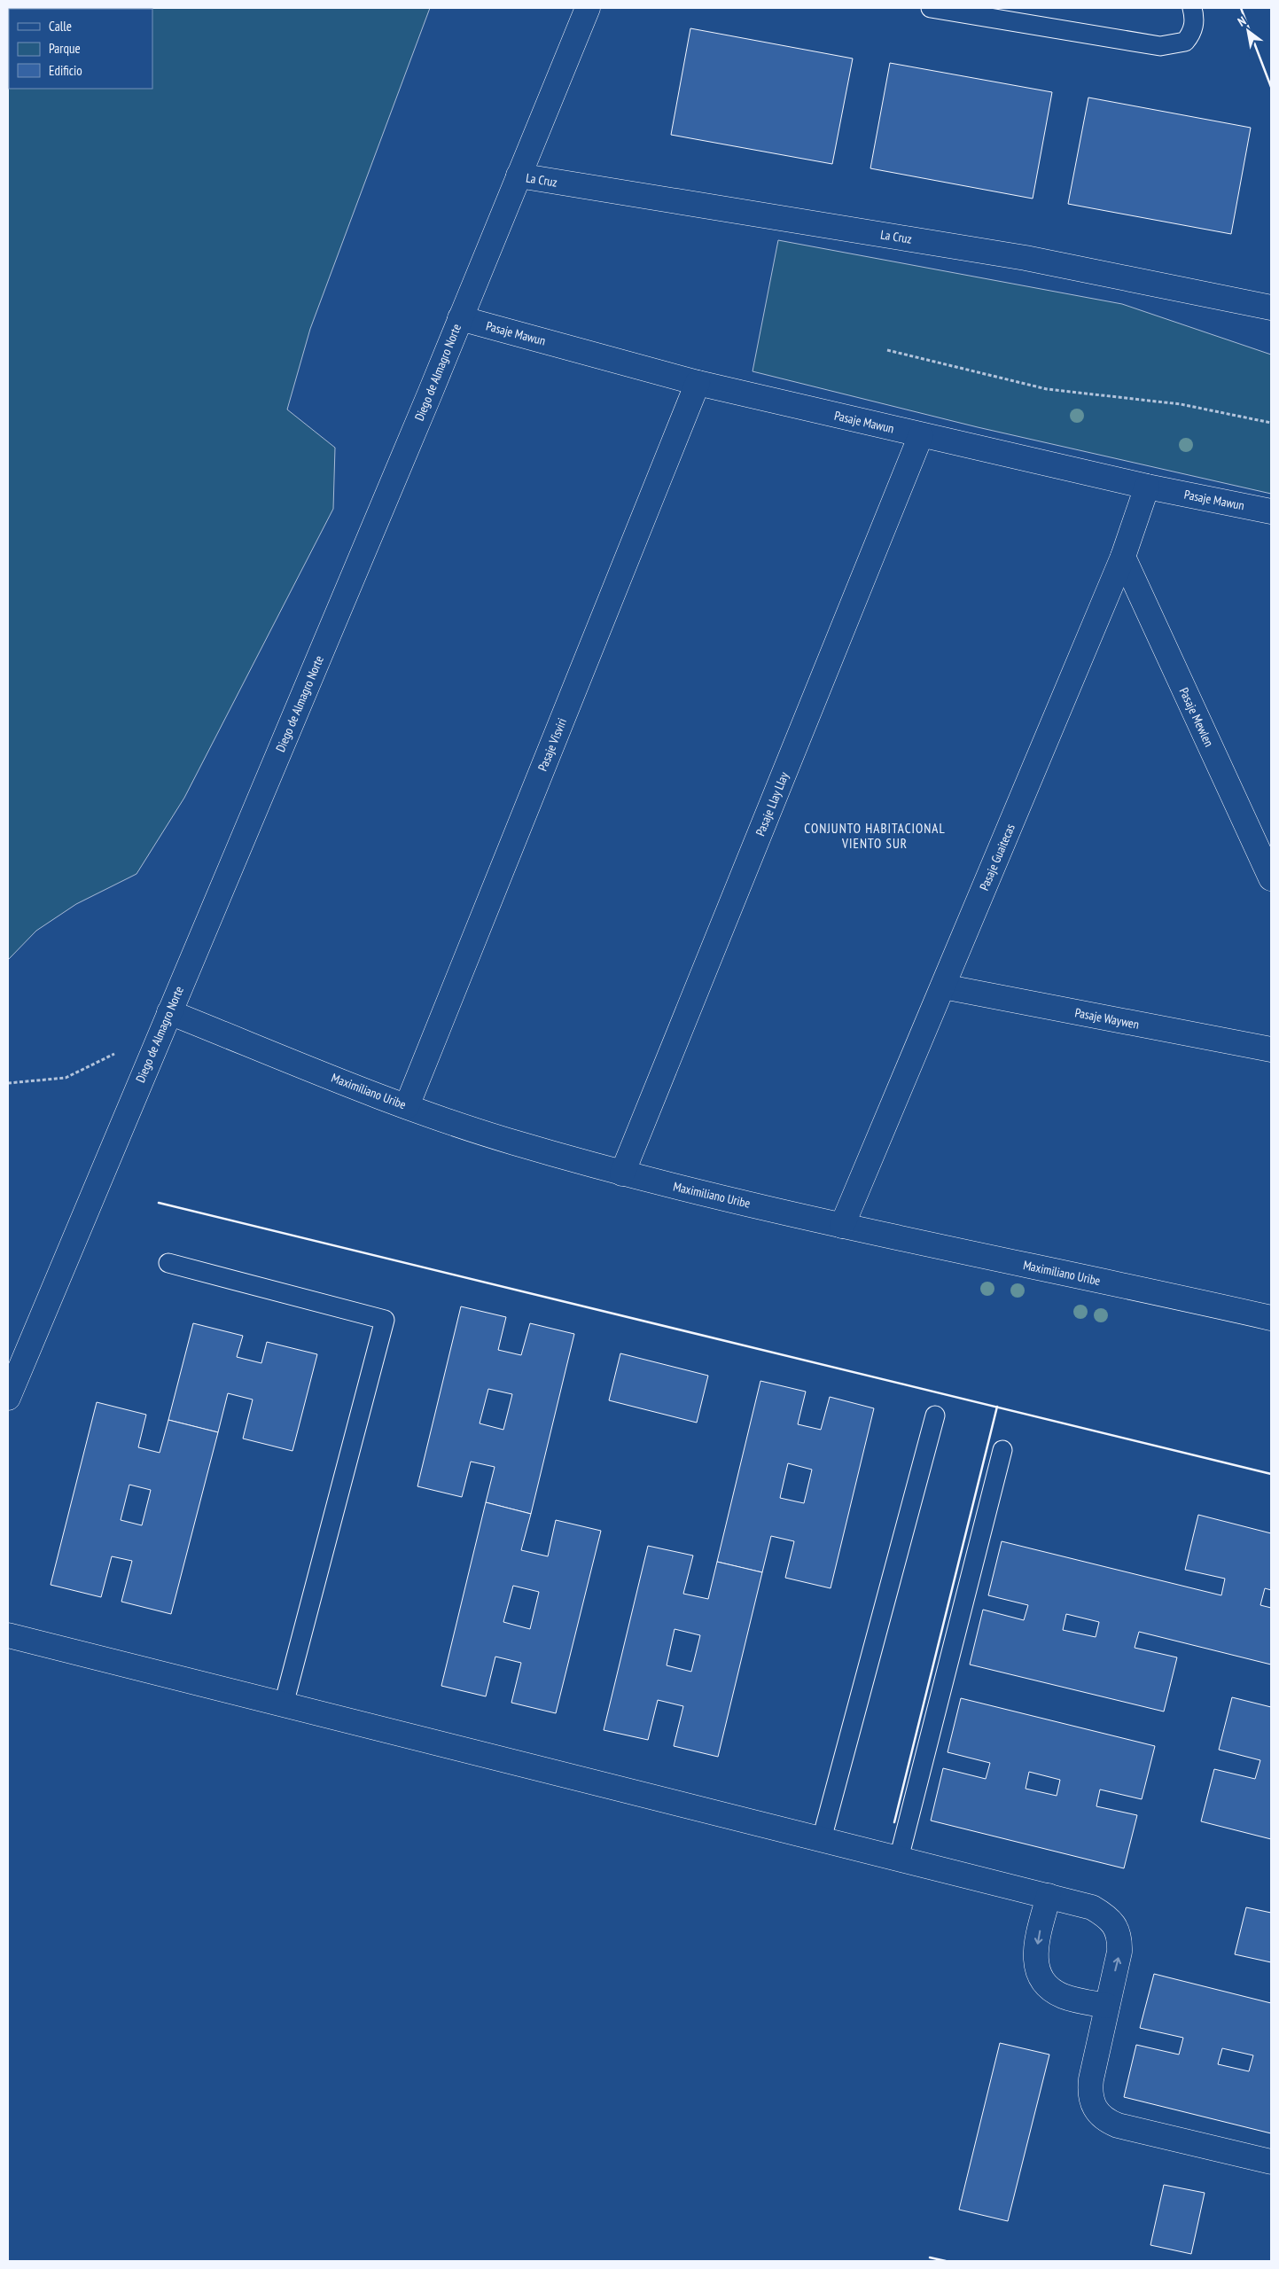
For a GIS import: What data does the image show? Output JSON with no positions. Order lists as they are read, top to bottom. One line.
{"streets":{"street":["La Cruz","Pasaje Mawun","Diego de Almagro Norte","Pasaje Mewlen","Pasaje Visviri","Pasaje Llay Llay","Pasaje Guaitecas","Pasaje Waywen","Maximiliano Uribe"]},"crossings":[["La Cruz","Diego de Almagro Norte"],["Pasaje Mawun","Diego de Almagro Norte"],["Pasaje Mawun","Pasaje Visviri"],["Pasaje Mawun","Pasaje Llay Llay"],["Pasaje Mawun","Pasaje Guaitecas"],["Diego de Almagro Norte","Maximiliano Uribe"],["Pasaje Mewlen","Pasaje Guaitecas"],["Pasaje Visviri","Maximiliano Uribe"],["Pasaje Llay Llay","Maximiliano Uribe"],["Pasaje Guaitecas","Pasaje Waywen"],["Pasaje Guaitecas","Maximiliano Uribe"]],"districts":["CONJUNTO HABITACIONAL VIENTO SUR"],"legend":["Calle","Parque","Edificio"],"north":"top left"}
